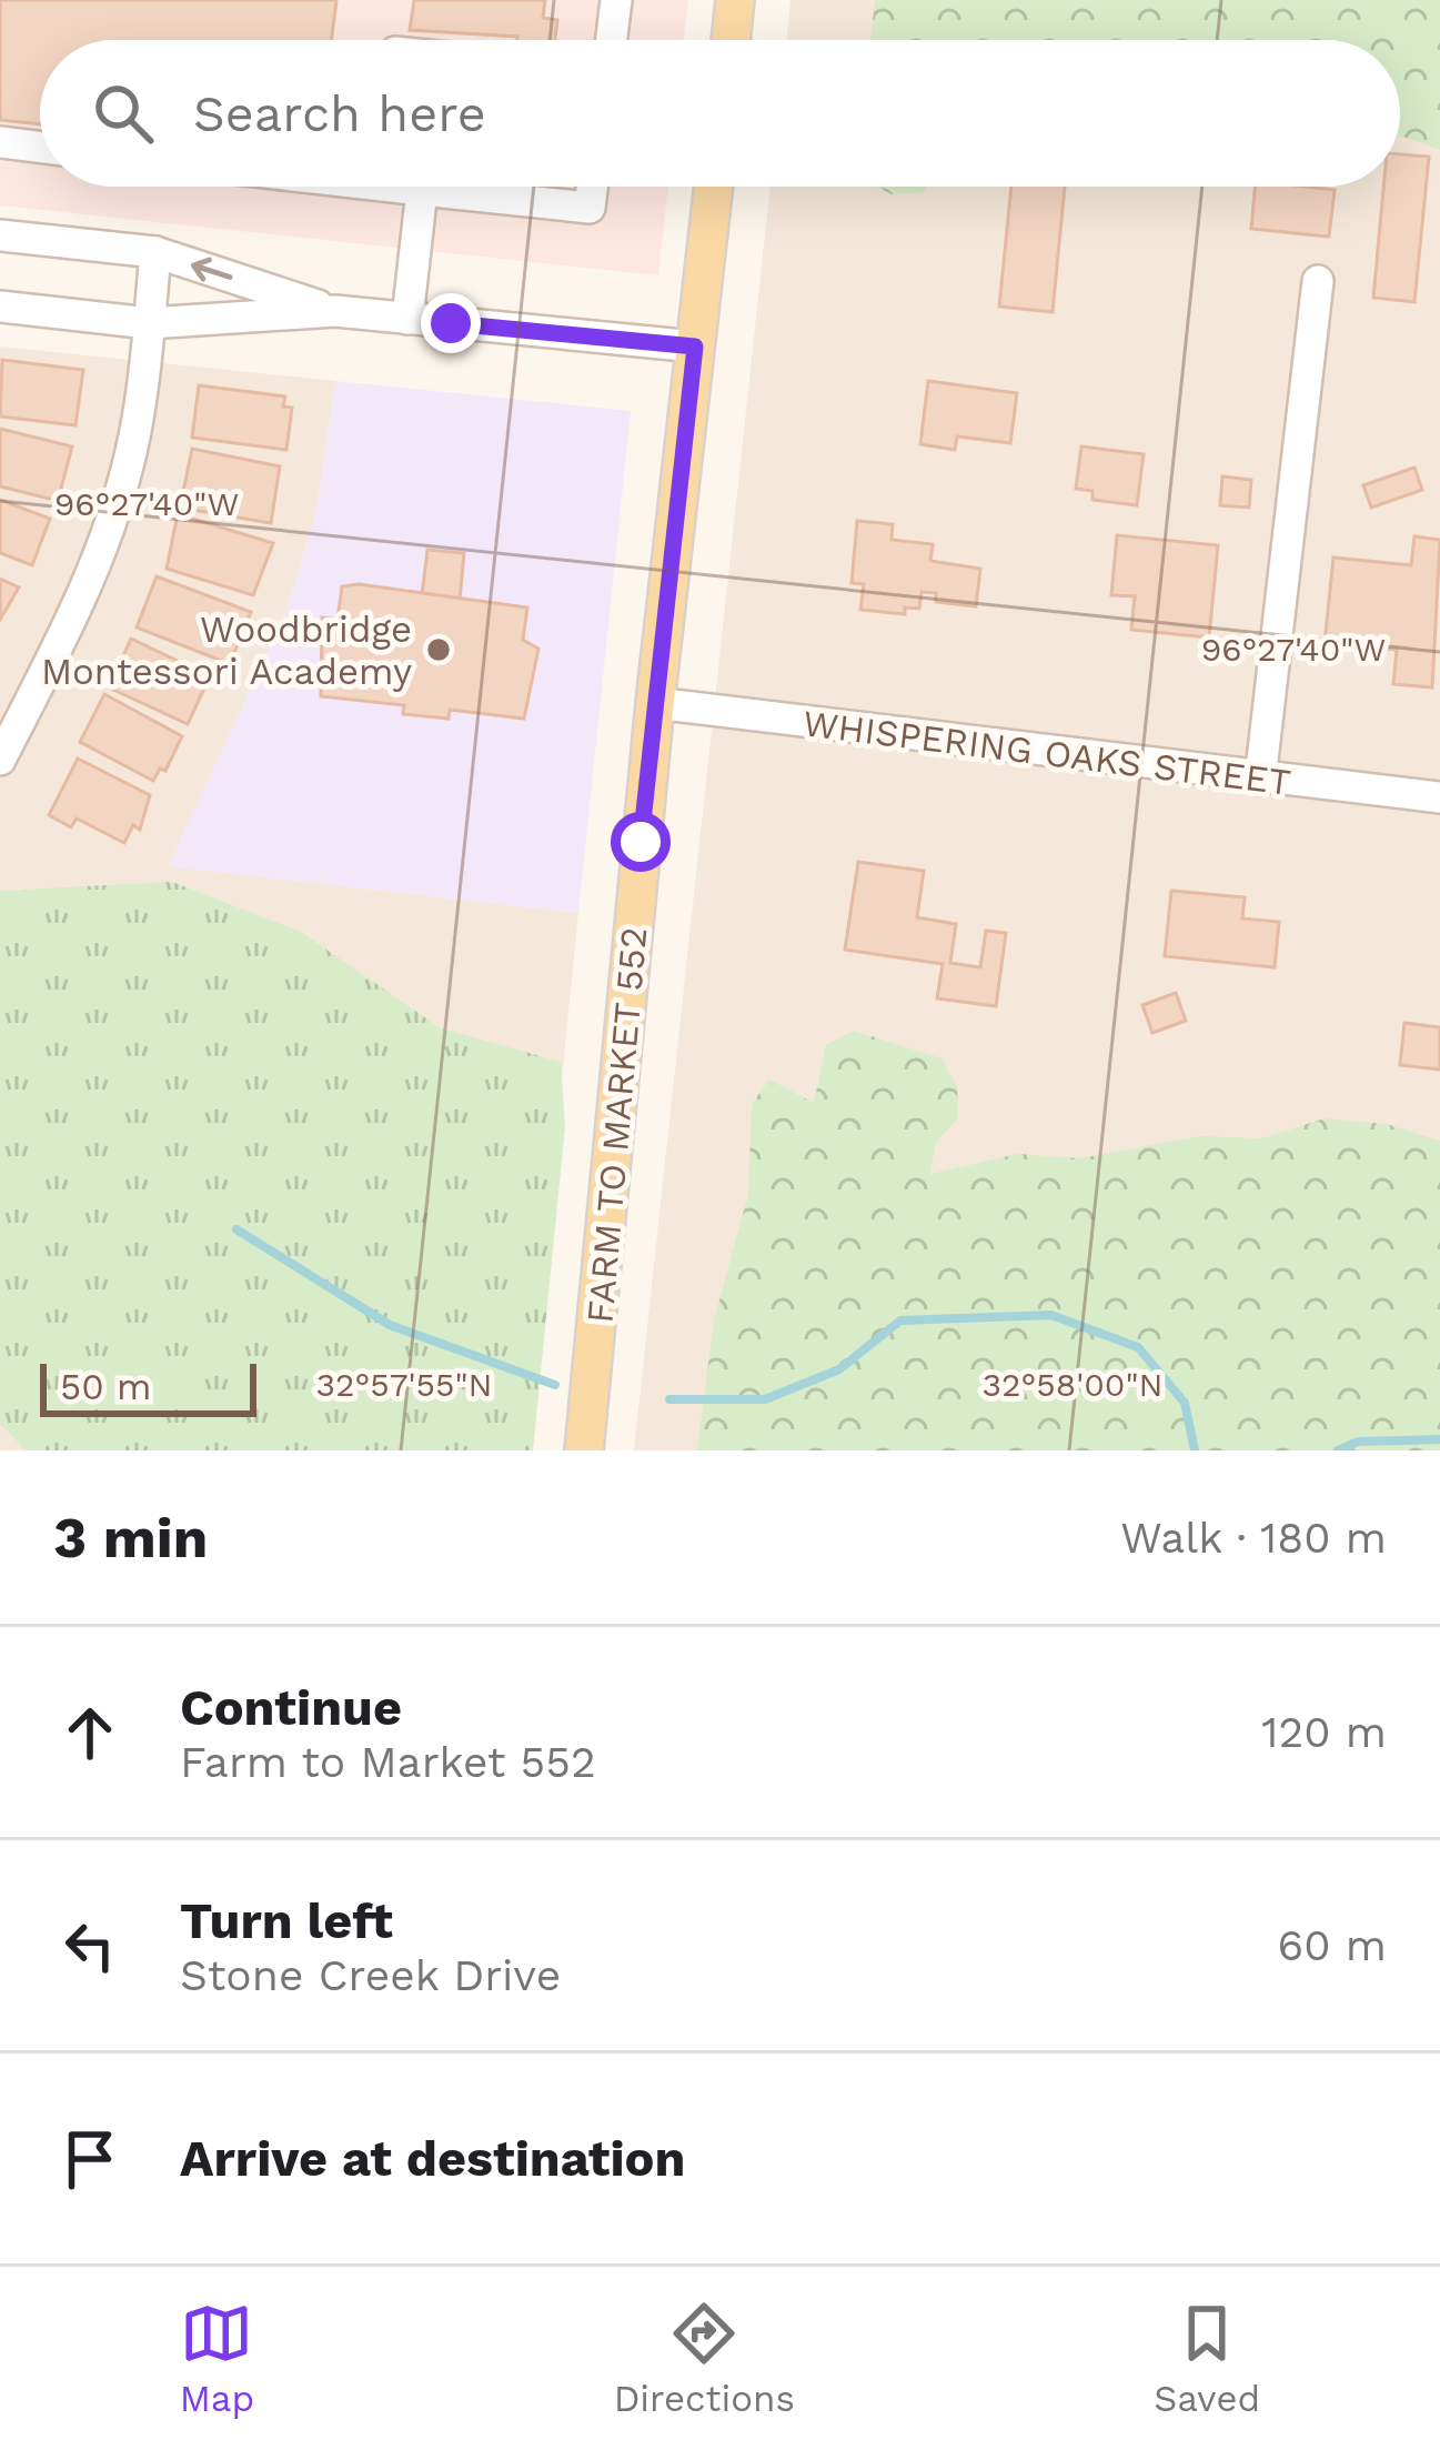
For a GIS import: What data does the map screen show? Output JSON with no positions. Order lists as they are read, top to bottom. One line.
{"streets":{"main road":["FARM TO MARKET 552"],"street":["WHISPERING OAKS STREET"]},"crossings":[["WHISPERING OAKS STREET","FARM TO MARKET 552"]],"places":["Woodbridge Montessori Academy"],"scale_bar":"50 m","page":{"search":"Search here","scale":"50 m","heading":["3 min","Walk · 180 m"],"list":[["Continue","Farm to Market 552","120 m"],["Turn left","Stone Creek Drive","60 m"],"Arrive at destination"],"nav":["Map","Directions","Saved"]},"coordinates":["96°27'40\"W","32°57'55\"N","32°58'00\"N"]}
